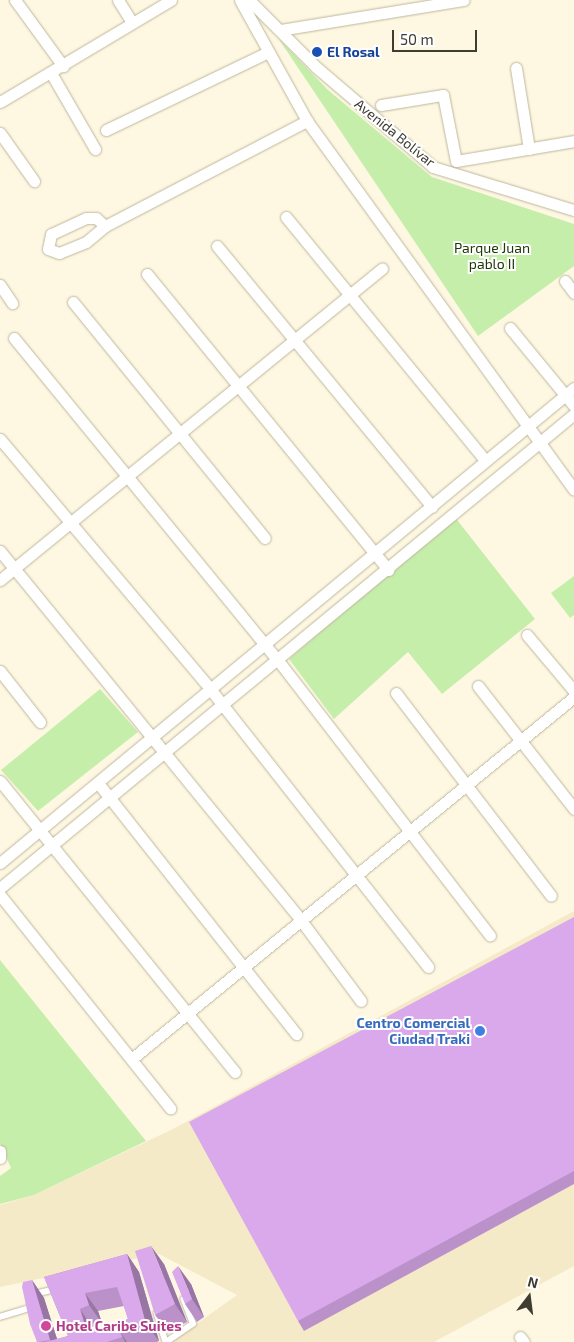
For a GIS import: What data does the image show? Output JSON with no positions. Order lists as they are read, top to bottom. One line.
{"streets":{"street":["Avenida Bolívar"]},"parks":["Parque Juan pablo II"],"places":["El Rosal","Centro Comercial Ciudad Traki","Hotel Caribe Suites"],"scale_bar":"50 m","north":"top"}
